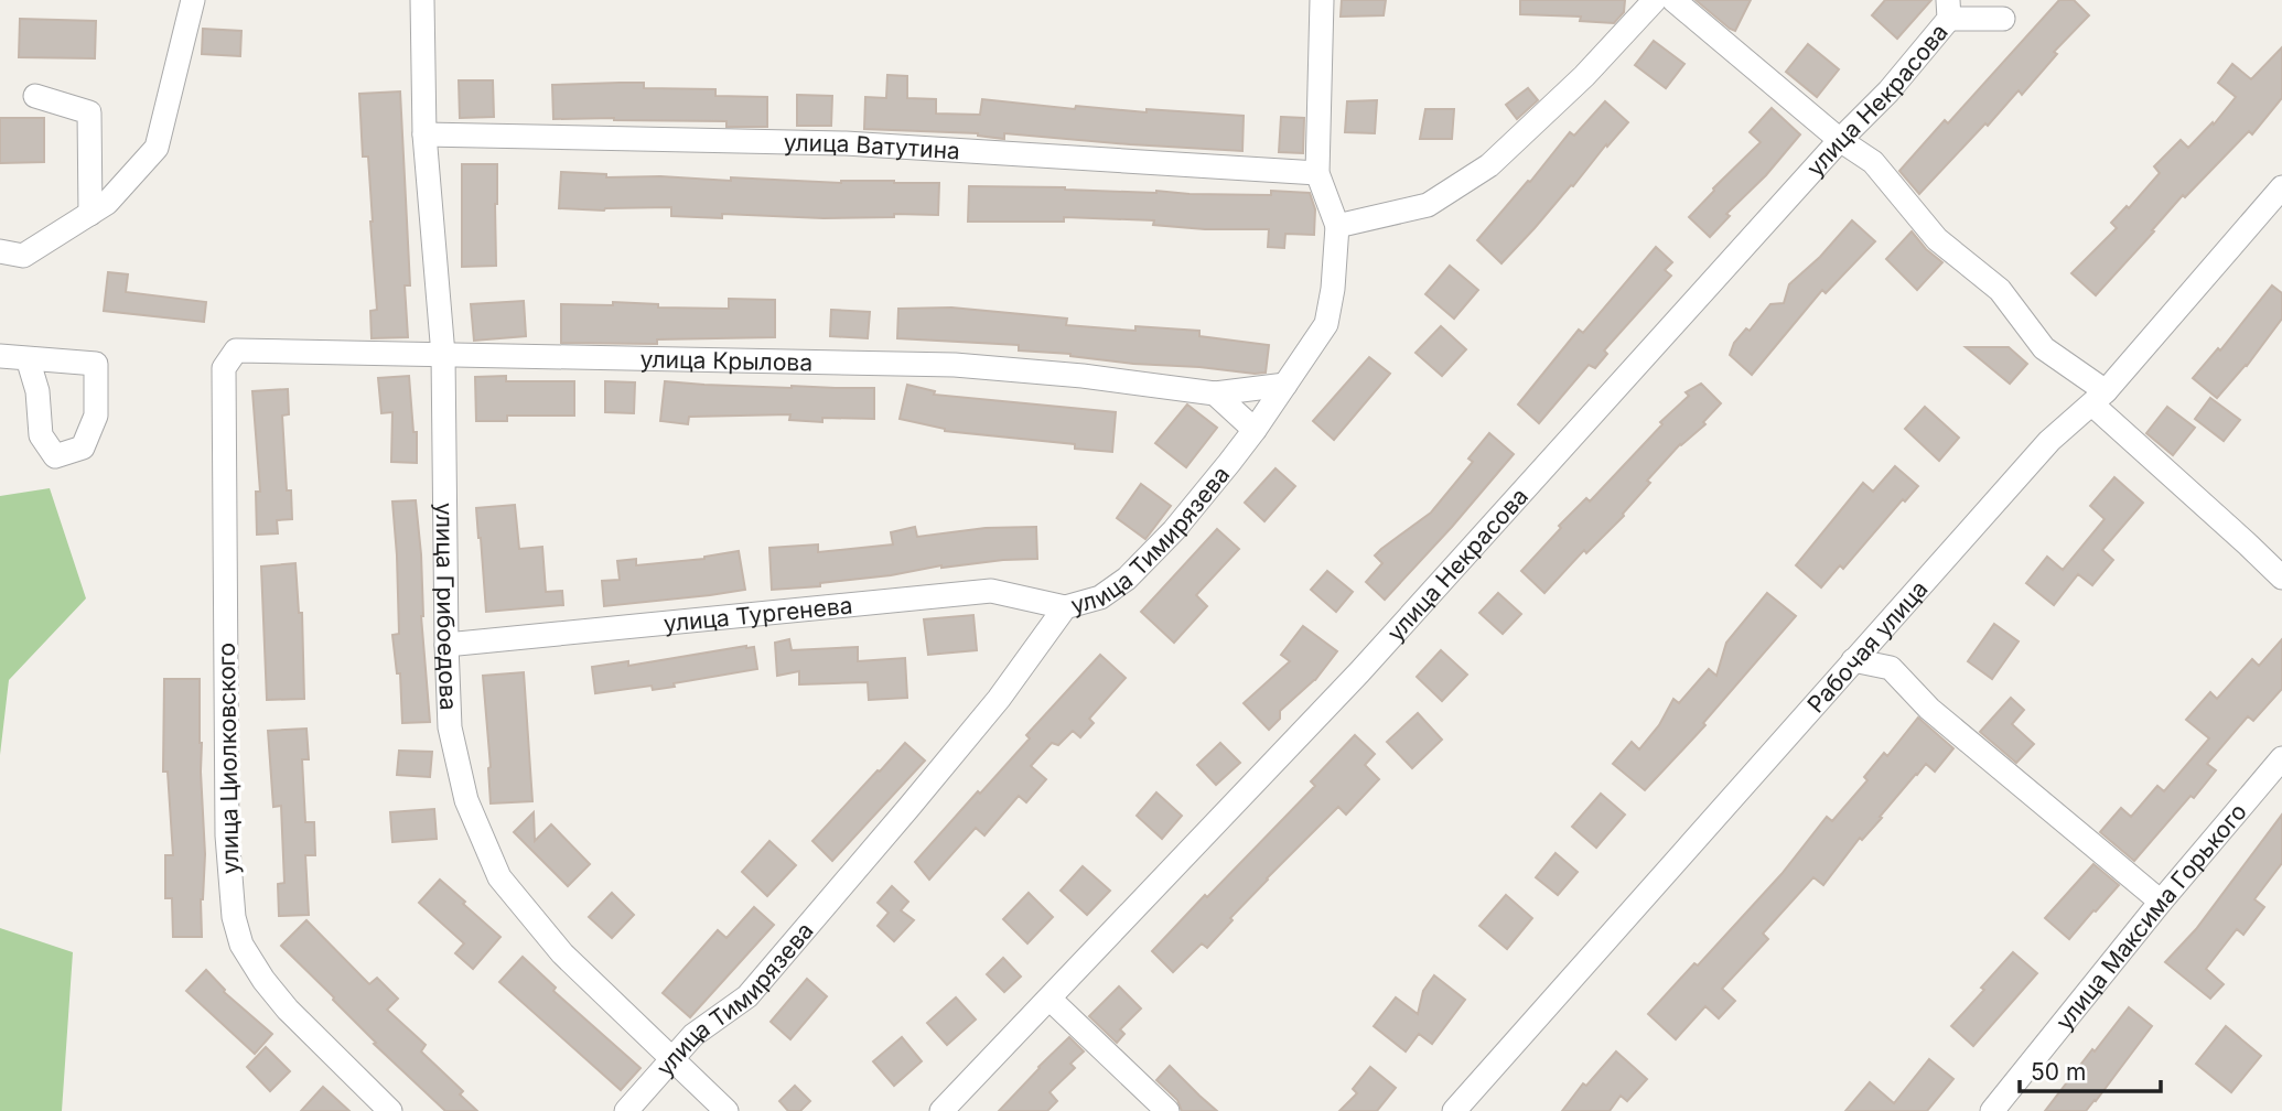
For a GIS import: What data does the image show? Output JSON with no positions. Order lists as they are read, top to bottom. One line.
{"streets":{"street":["улица Некрасова","улица Ватутина","улица Крылова","улица Тимирязева","улица Грибоедова","улица Тургенева","Рабочая улица","улица Циолковского","улица Максима Горького"]},"crossings":[["улица Ватутина","улица Грибоедова"],["улица Крылова","улица Тимирязева"],["улица Крылова","улица Грибоедова"],["улица Крылова","улица Циолковского"],["улица Тимирязева","улица Грибоедова"],["улица Тимирязева","улица Тургенева"],["улица Грибоедова","улица Тургенева"]],"scale_bar":"50 m"}
